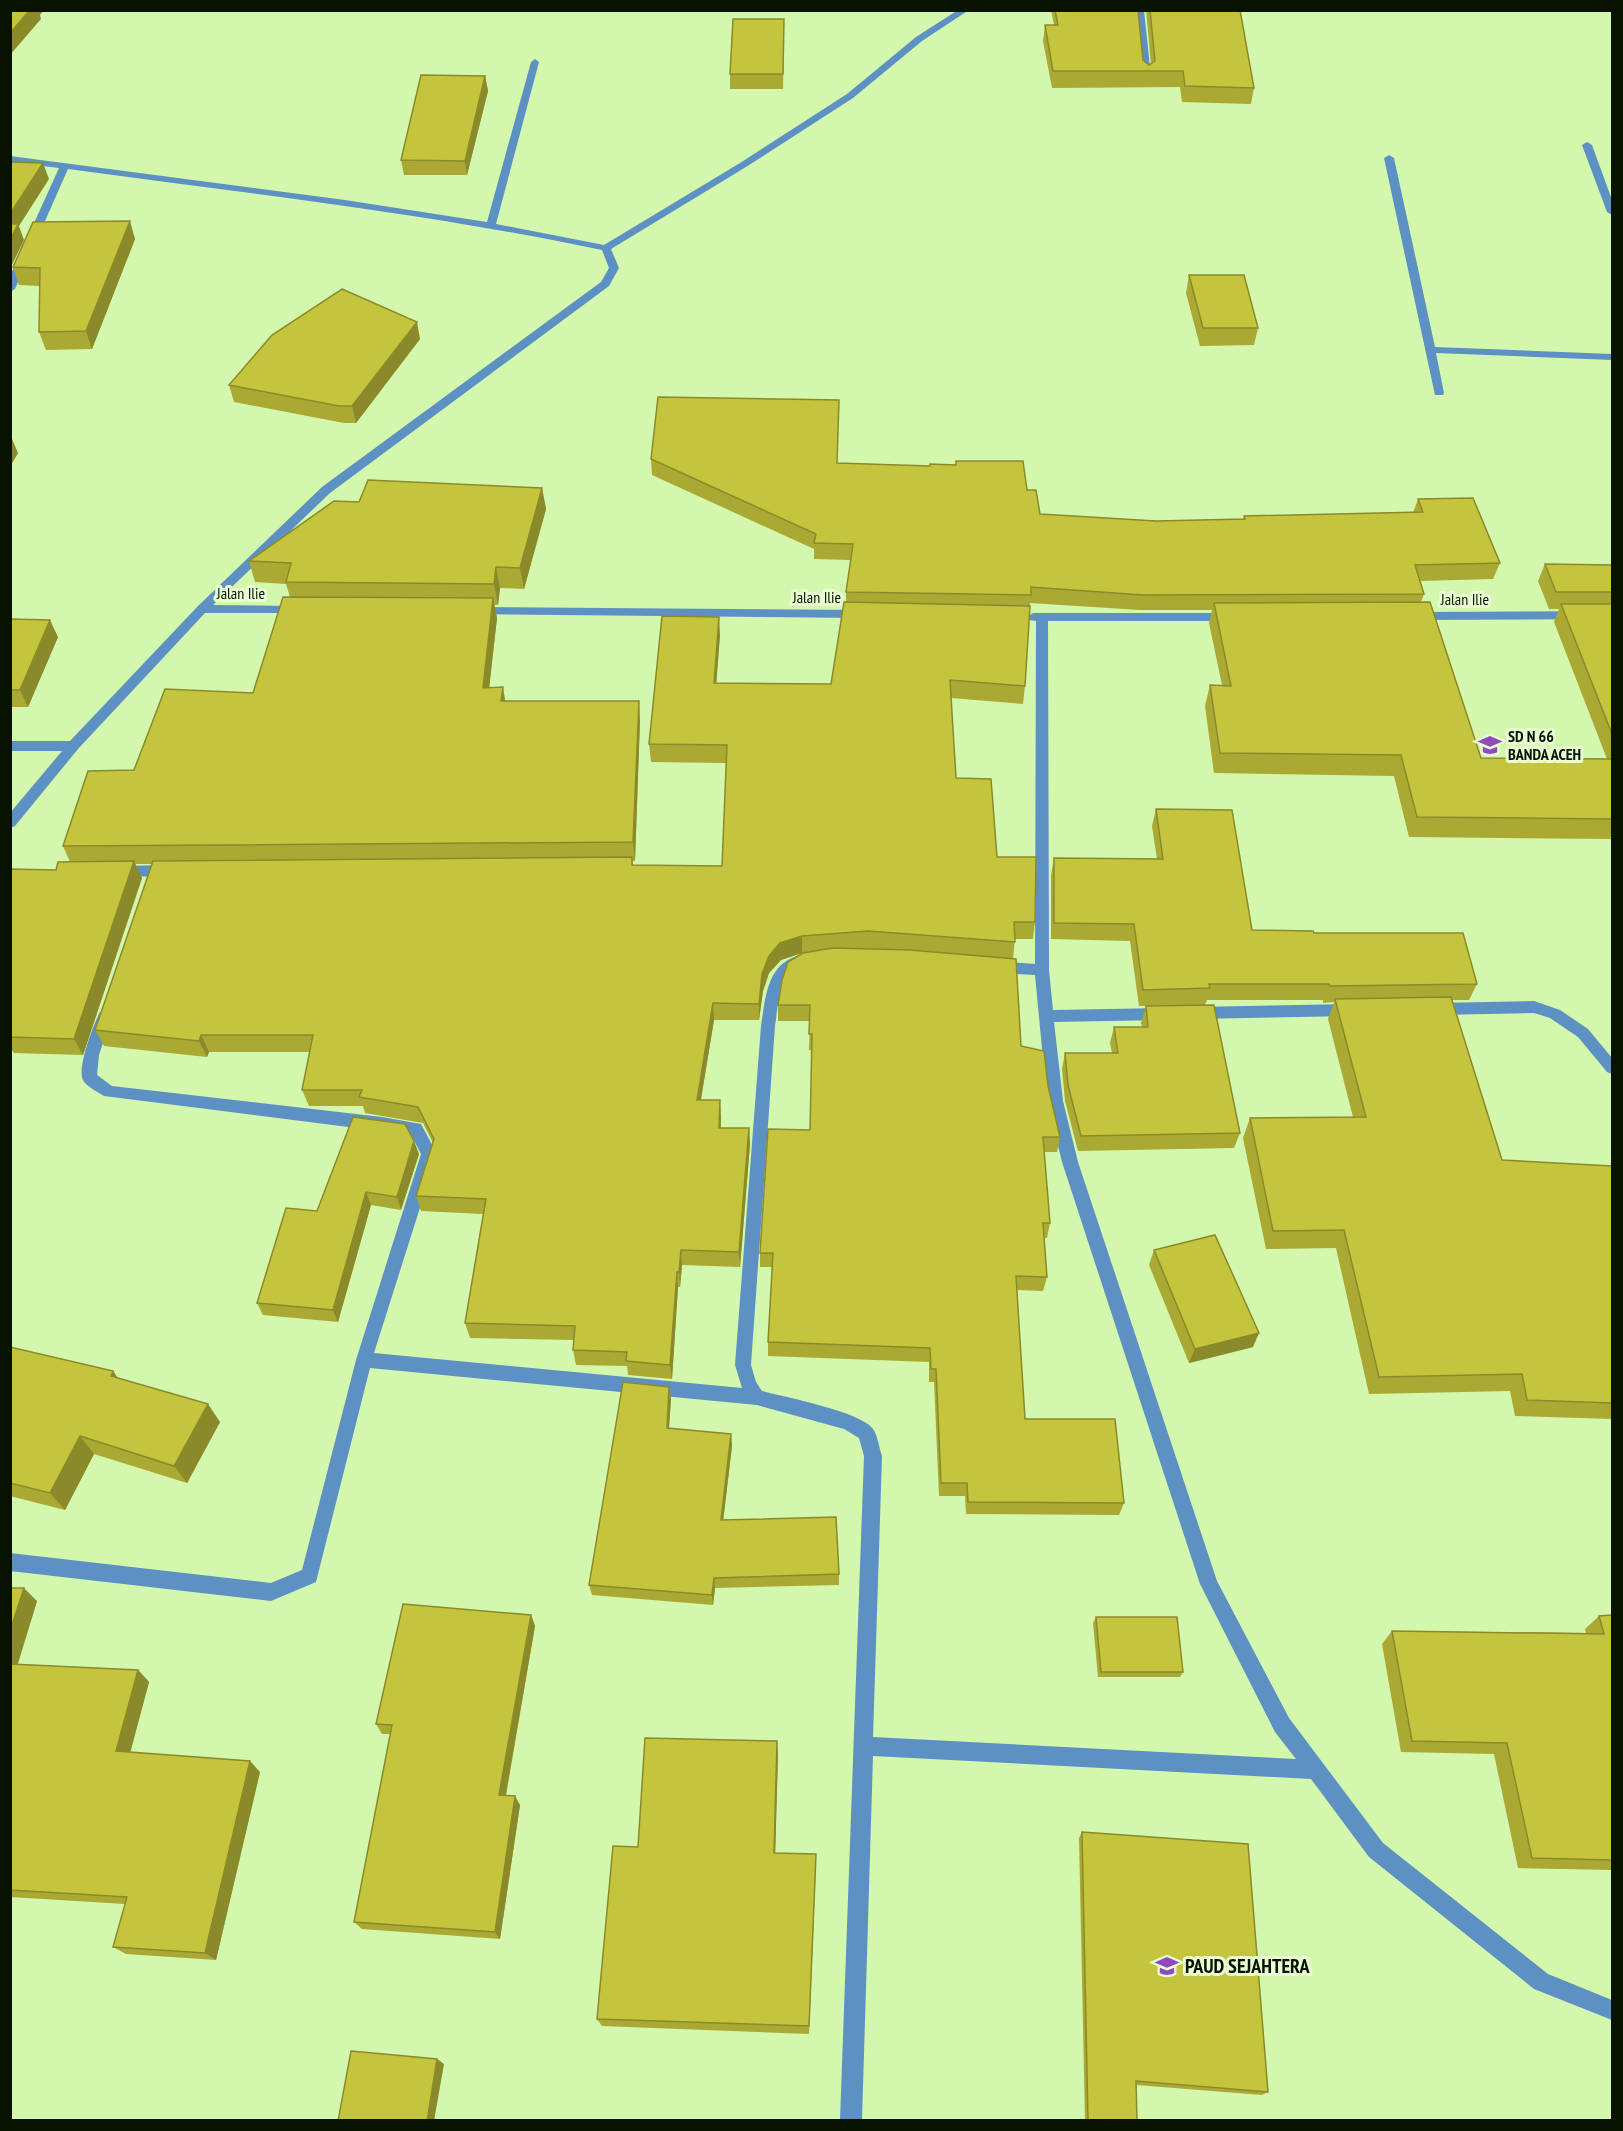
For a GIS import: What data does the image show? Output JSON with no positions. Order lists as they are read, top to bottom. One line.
{"streets":{"street":["Jalan Ilie"]},"places":{"school or university":["SD N 66 BANDA ACEH","PAUD SEJAHTERA"]}}
